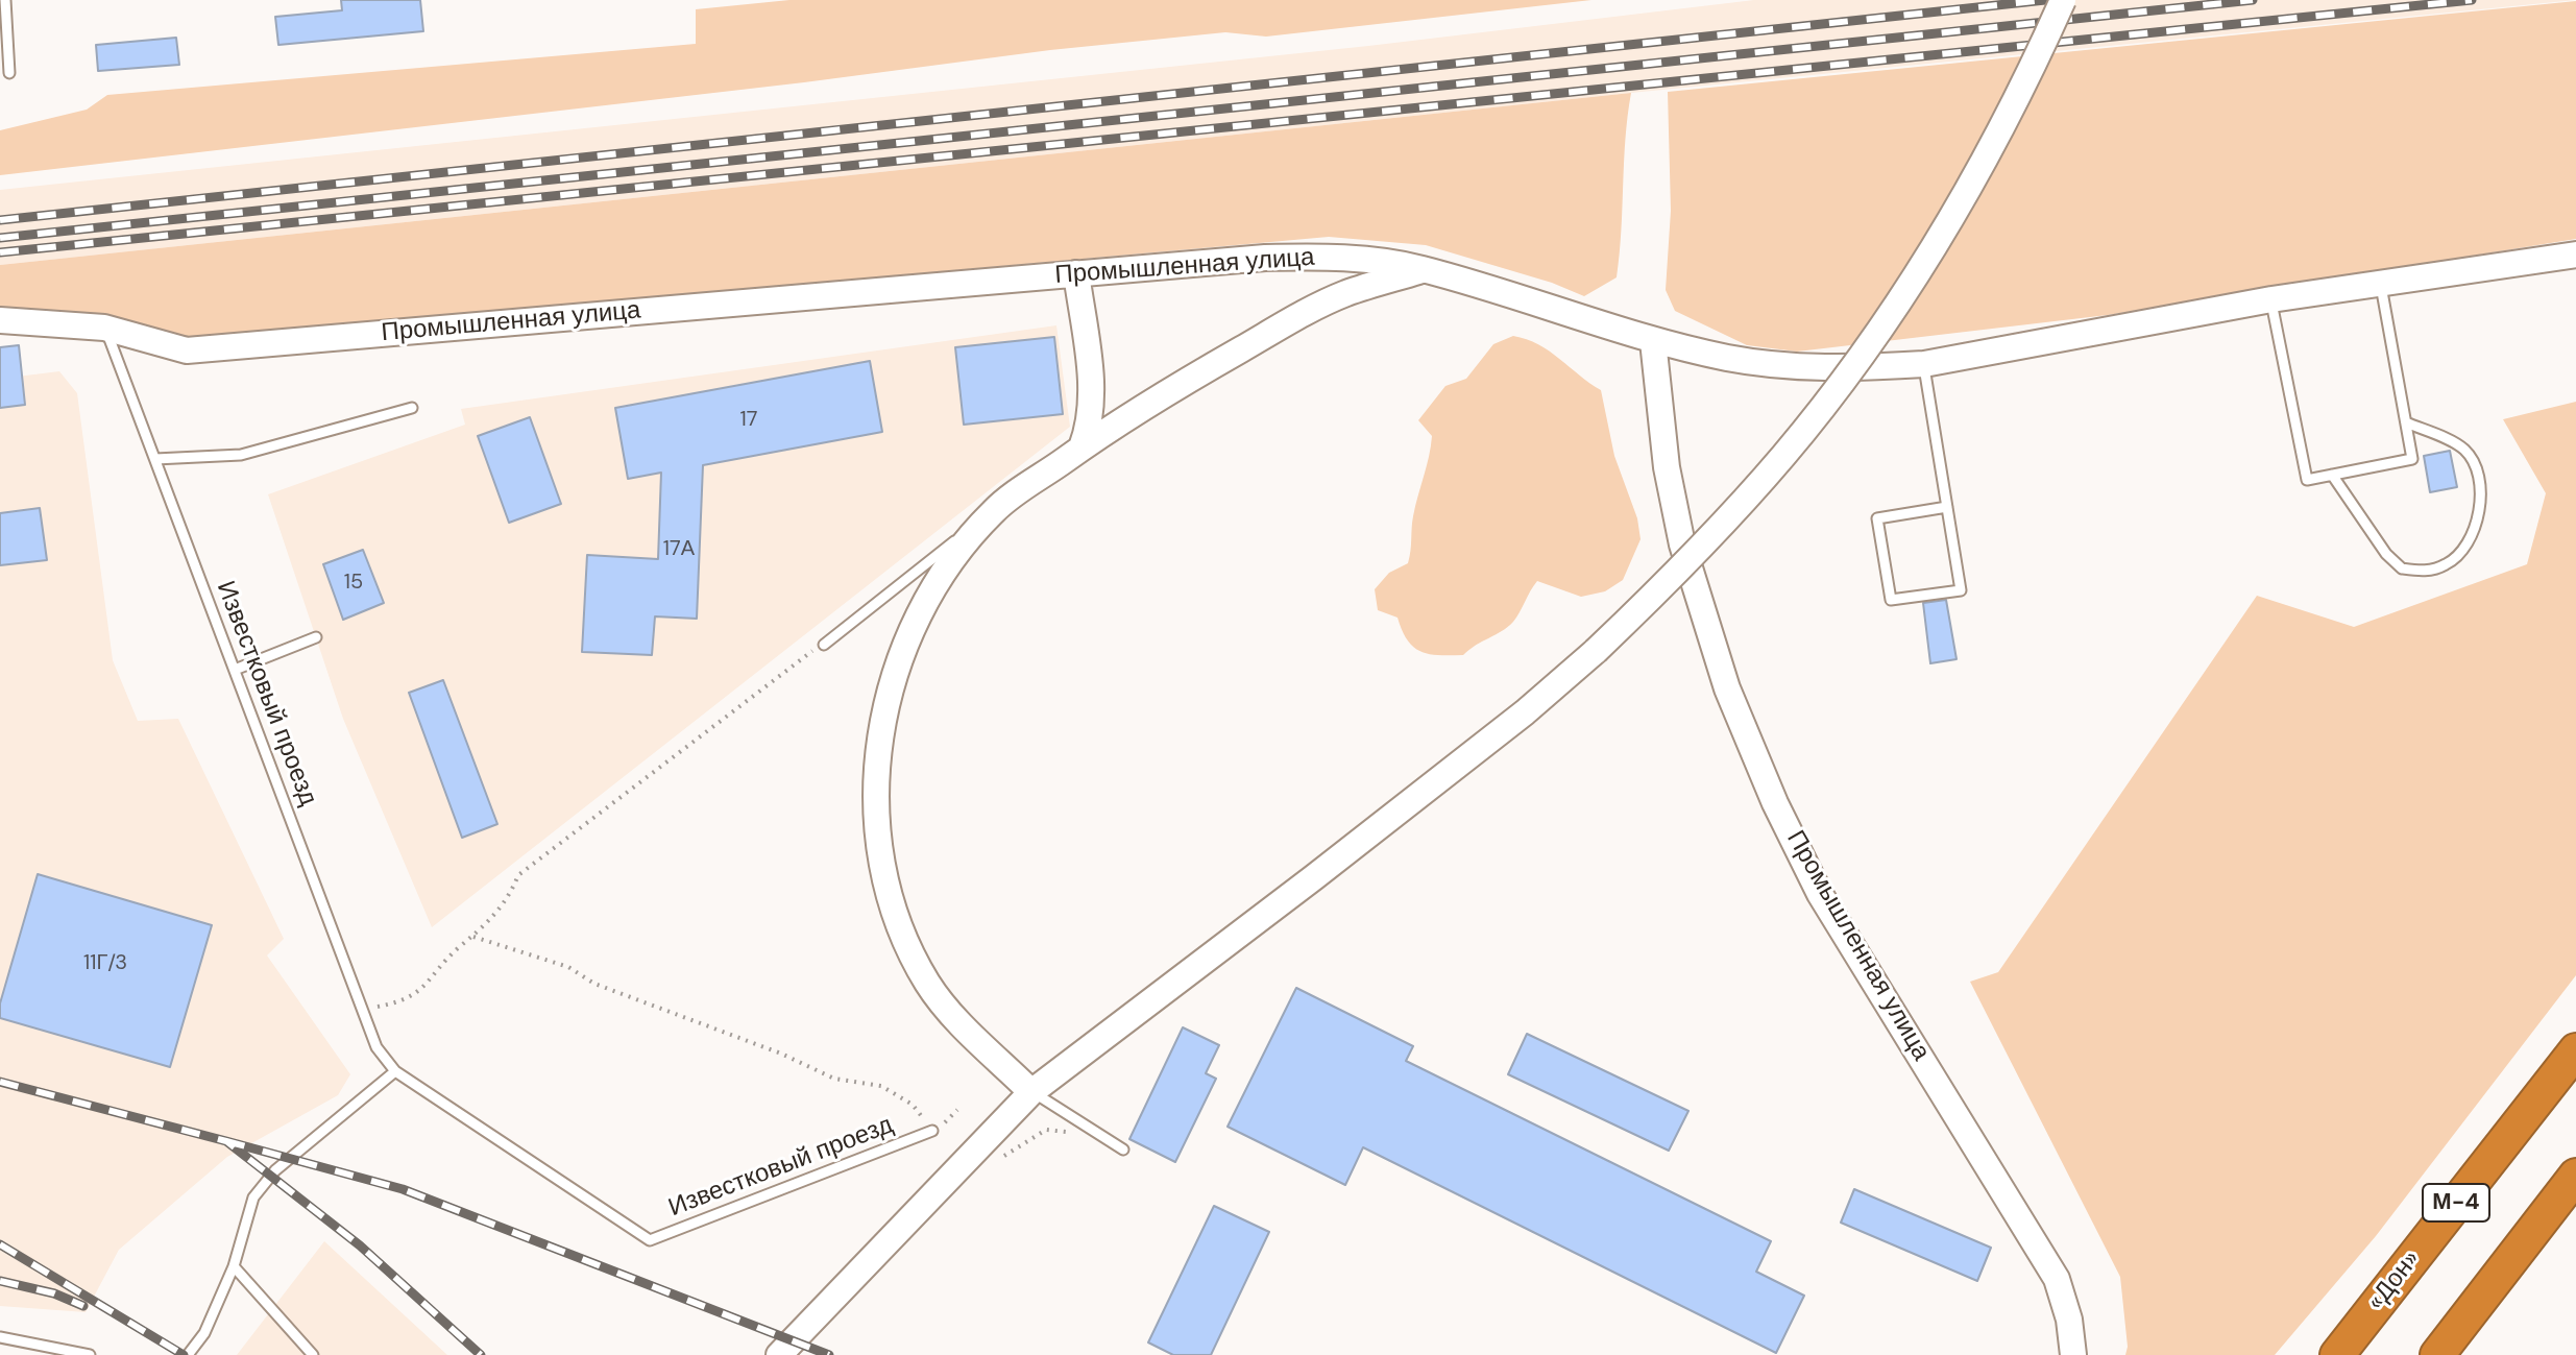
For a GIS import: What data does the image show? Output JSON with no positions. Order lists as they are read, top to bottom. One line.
{"streets":{"highway":["М-4","«Дон»"],"street":["Промышленная улица"],"lane":["Известковый проезд"]},"crossings":[["Промышленная улица","Известковый проезд"]],"house_numbers":["17","17А","15","11Г/3"]}
